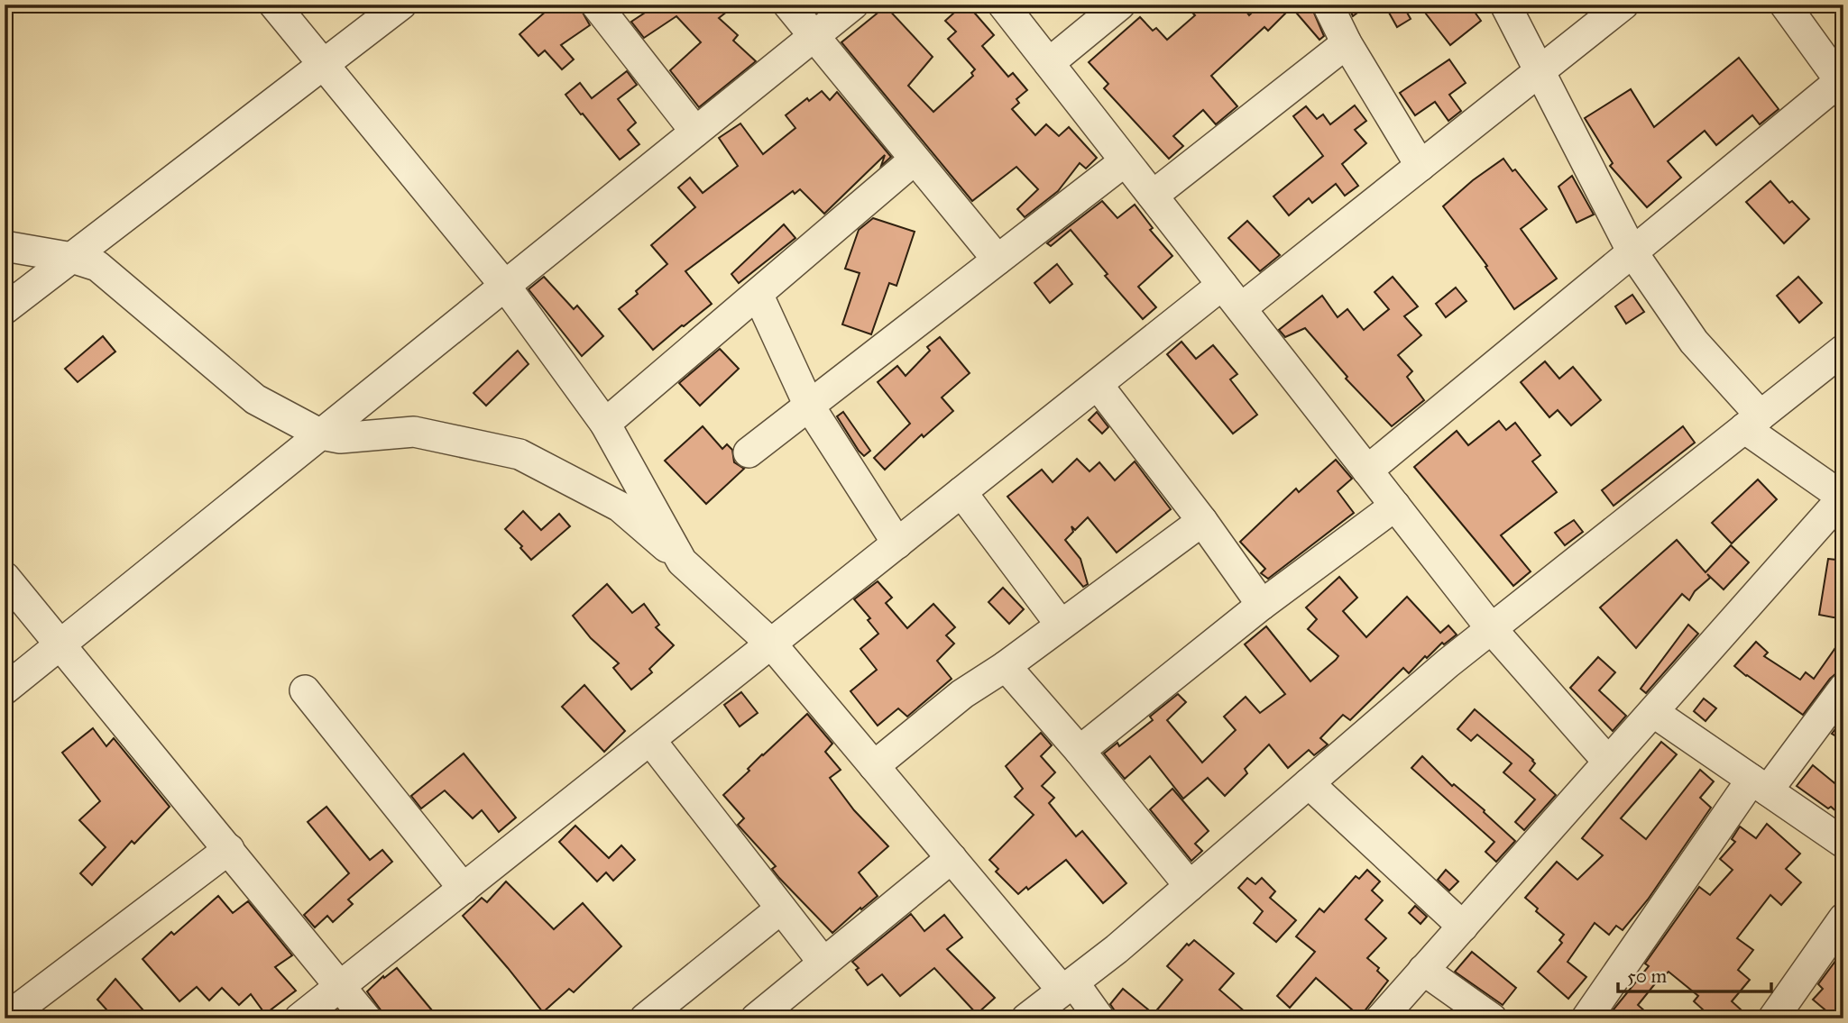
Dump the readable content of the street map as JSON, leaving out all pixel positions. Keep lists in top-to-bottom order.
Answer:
{
  "scale_bar": "50 m"
}
